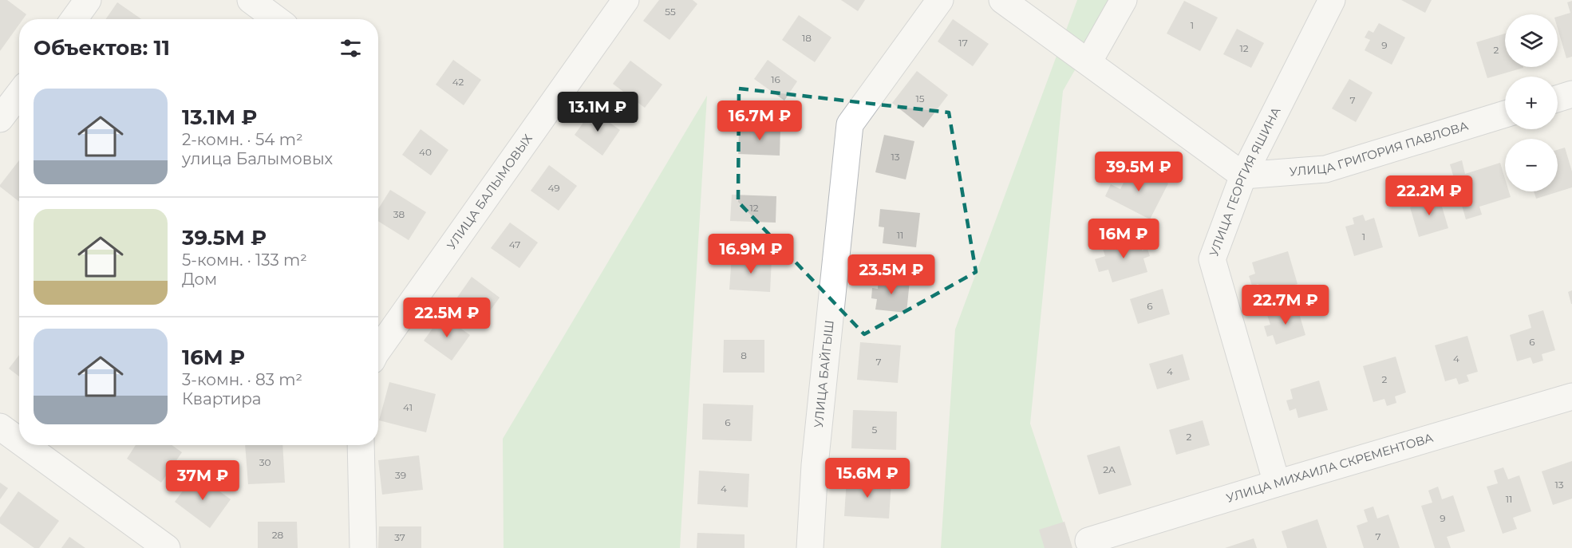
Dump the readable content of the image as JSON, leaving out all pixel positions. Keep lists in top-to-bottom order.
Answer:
{
  "streets": {
    "street": [
      "УЛИЦА ГРИГОРИЯ ПАВЛОВА",
      "УЛИЦА ГЕОРГИЯ ЯШИНА",
      "УЛИЦА БАЛЫМОВЫХ",
      "УЛИЦА БАЙГЫШ",
      "УЛИЦА МИХАИЛА СКРЕМЕНТОВА"
    ]
  },
  "crossings": [
    ["УЛИЦА ГРИГОРИЯ ПАВЛОВА", "УЛИЦА ГЕОРГИЯ ЯШИНА"],
    ["УЛИЦА ГЕОРГИЯ ЯШИНА", "УЛИЦА МИХАИЛА СКРЕМЕНТОВА"]
  ],
  "house_numbers": [
    "55",
    "1",
    "18",
    "17",
    "9",
    "12",
    "2",
    "16",
    "42",
    "15",
    "7",
    "40",
    "13",
    "49",
    "12",
    "38",
    "11",
    "1",
    "47",
    "6",
    "6",
    "8",
    "4",
    "7",
    "4",
    "2",
    "41",
    "6",
    "5",
    "2",
    "30",
    "2А",
    "39",
    "13",
    "4",
    "11",
    "9",
    "28",
    "7",
    "37"
  ],
  "page": {
    "map_buttons": ["+", "−"],
    "heading": "Объектов: 11",
    "list": [
      {
        "name": "13.1M ₽",
        "note": "2-комн. · 54 m² · улица Балымовых"
      },
      {
        "name": "39.5M ₽",
        "note": "5-комн. · 133 m² · Дом"
      },
      {
        "name": "16M ₽",
        "note": "3-комн. · 83 m² · Квартира"
      }
    ],
    "price": [
      "13.1M ₽",
      "16.7M ₽",
      "39.5M ₽",
      "22.2M ₽",
      "16M ₽",
      "16.9M ₽",
      "23.5M ₽",
      "22.7M ₽",
      "22.5M ₽",
      "15.6M ₽",
      "37M ₽"
    ]
  }
}
